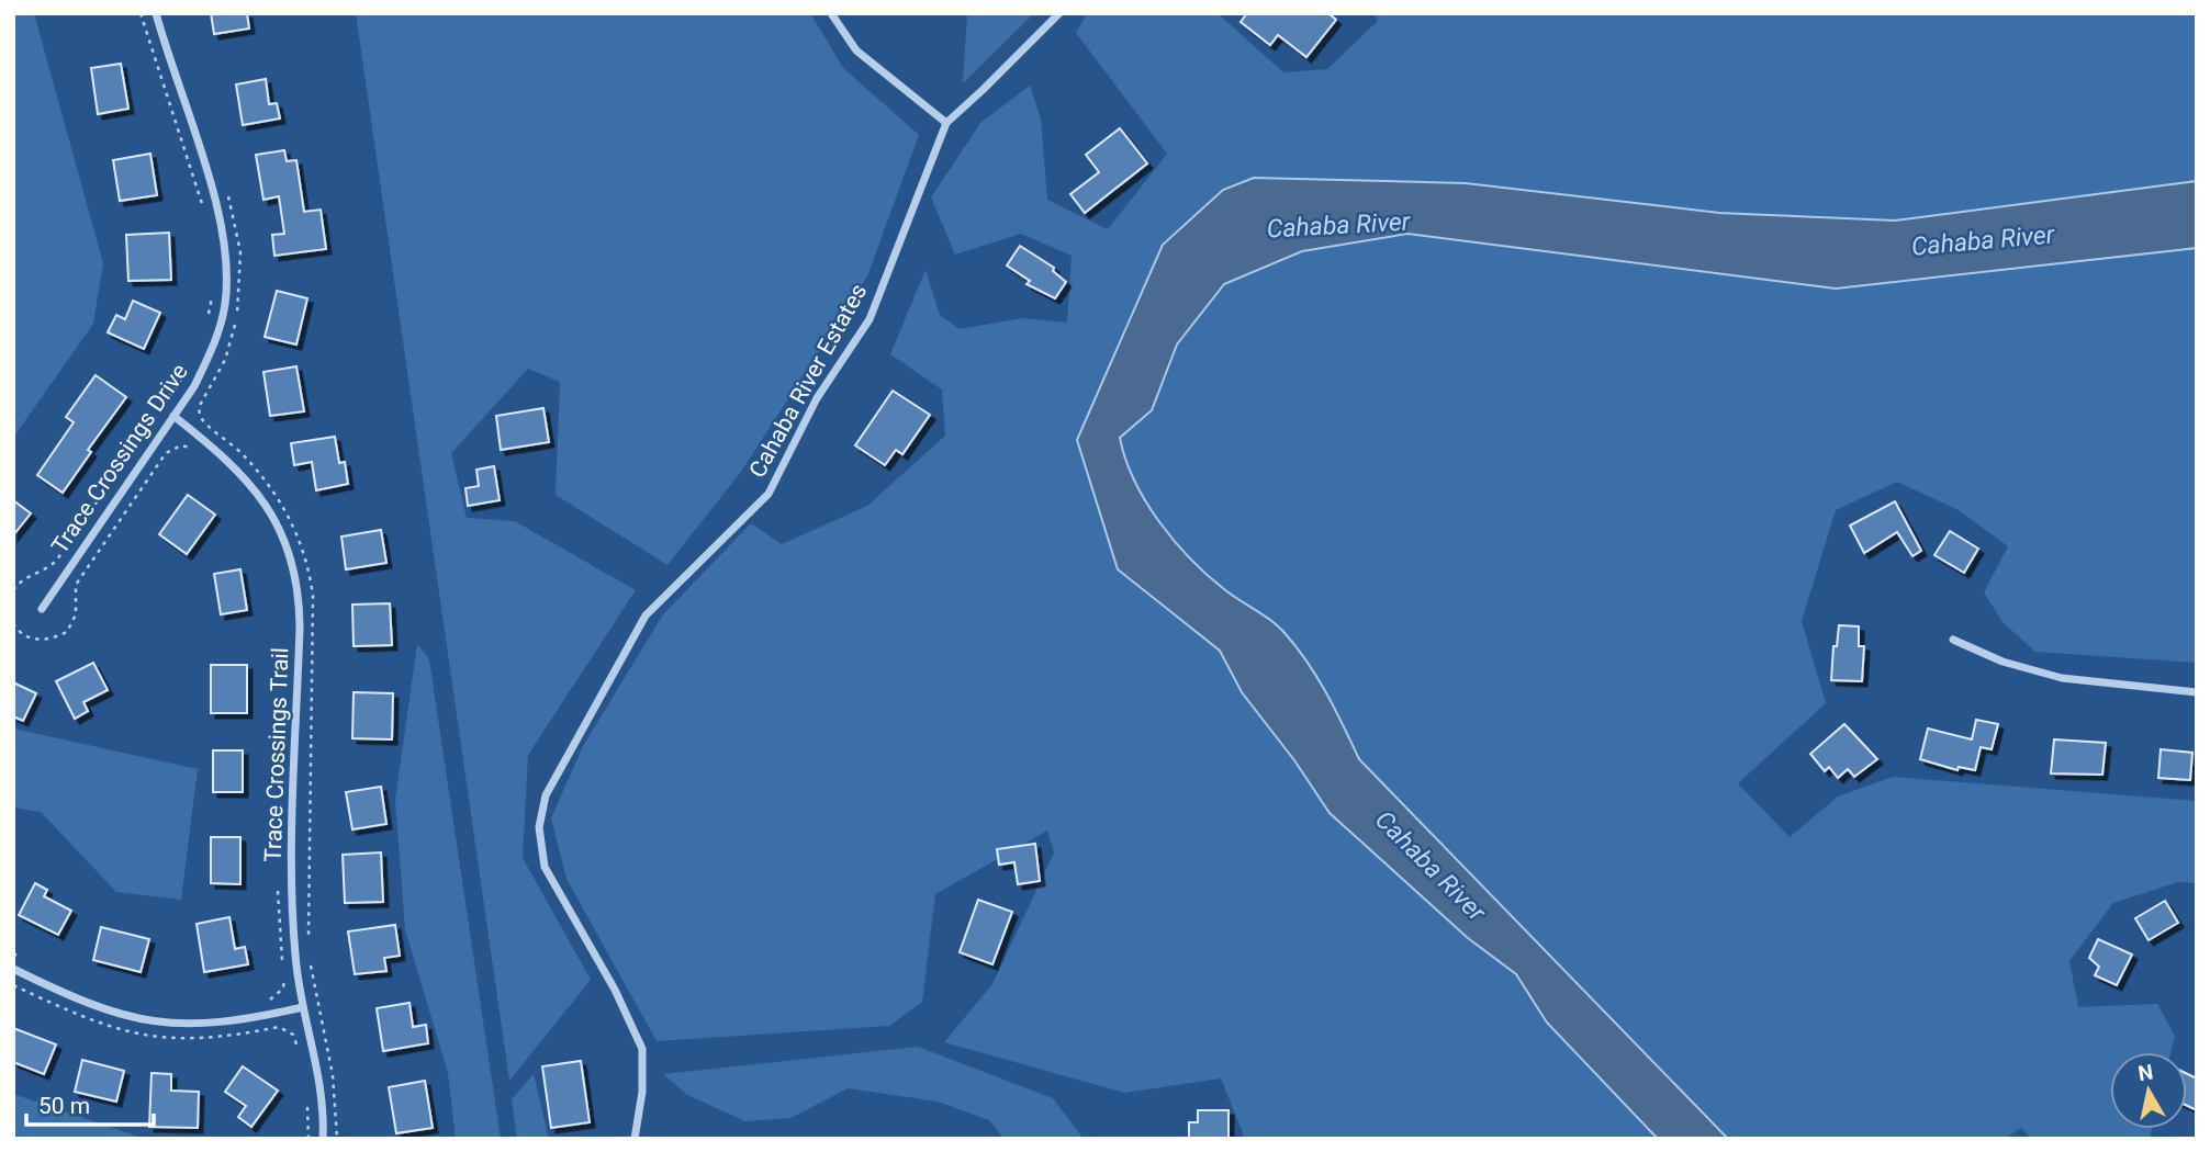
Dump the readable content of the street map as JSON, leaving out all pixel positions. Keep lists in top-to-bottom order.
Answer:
{
  "streets": {
    "street": ["Cahaba River Estates", "Trace Crossings Drive", "Trace Crossings Trail"]
  },
  "crossings": [
    ["Trace Crossings Drive", "Trace Crossings Trail"]
  ],
  "water": ["Cahaba River"],
  "scale_bar": "50 m",
  "north": "top"
}
